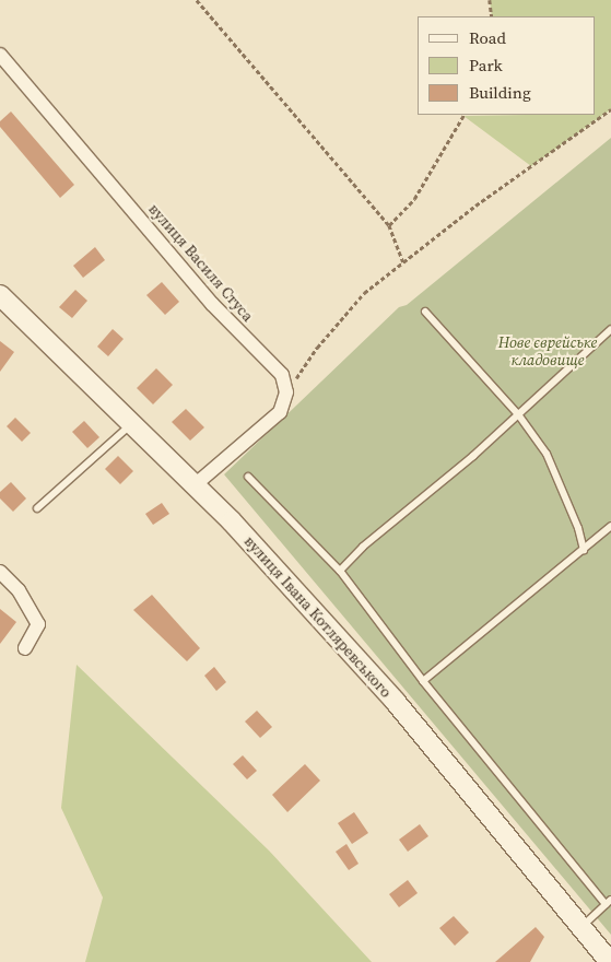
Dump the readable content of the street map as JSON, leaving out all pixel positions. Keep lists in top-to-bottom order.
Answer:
{
  "streets": {
    "street": ["вулиця Василя Стуса", "вулиця Івана Котляревського"]
  },
  "parks": ["Нове єврейське кладовище"],
  "legend": ["Road", "Park", "Building"]
}
